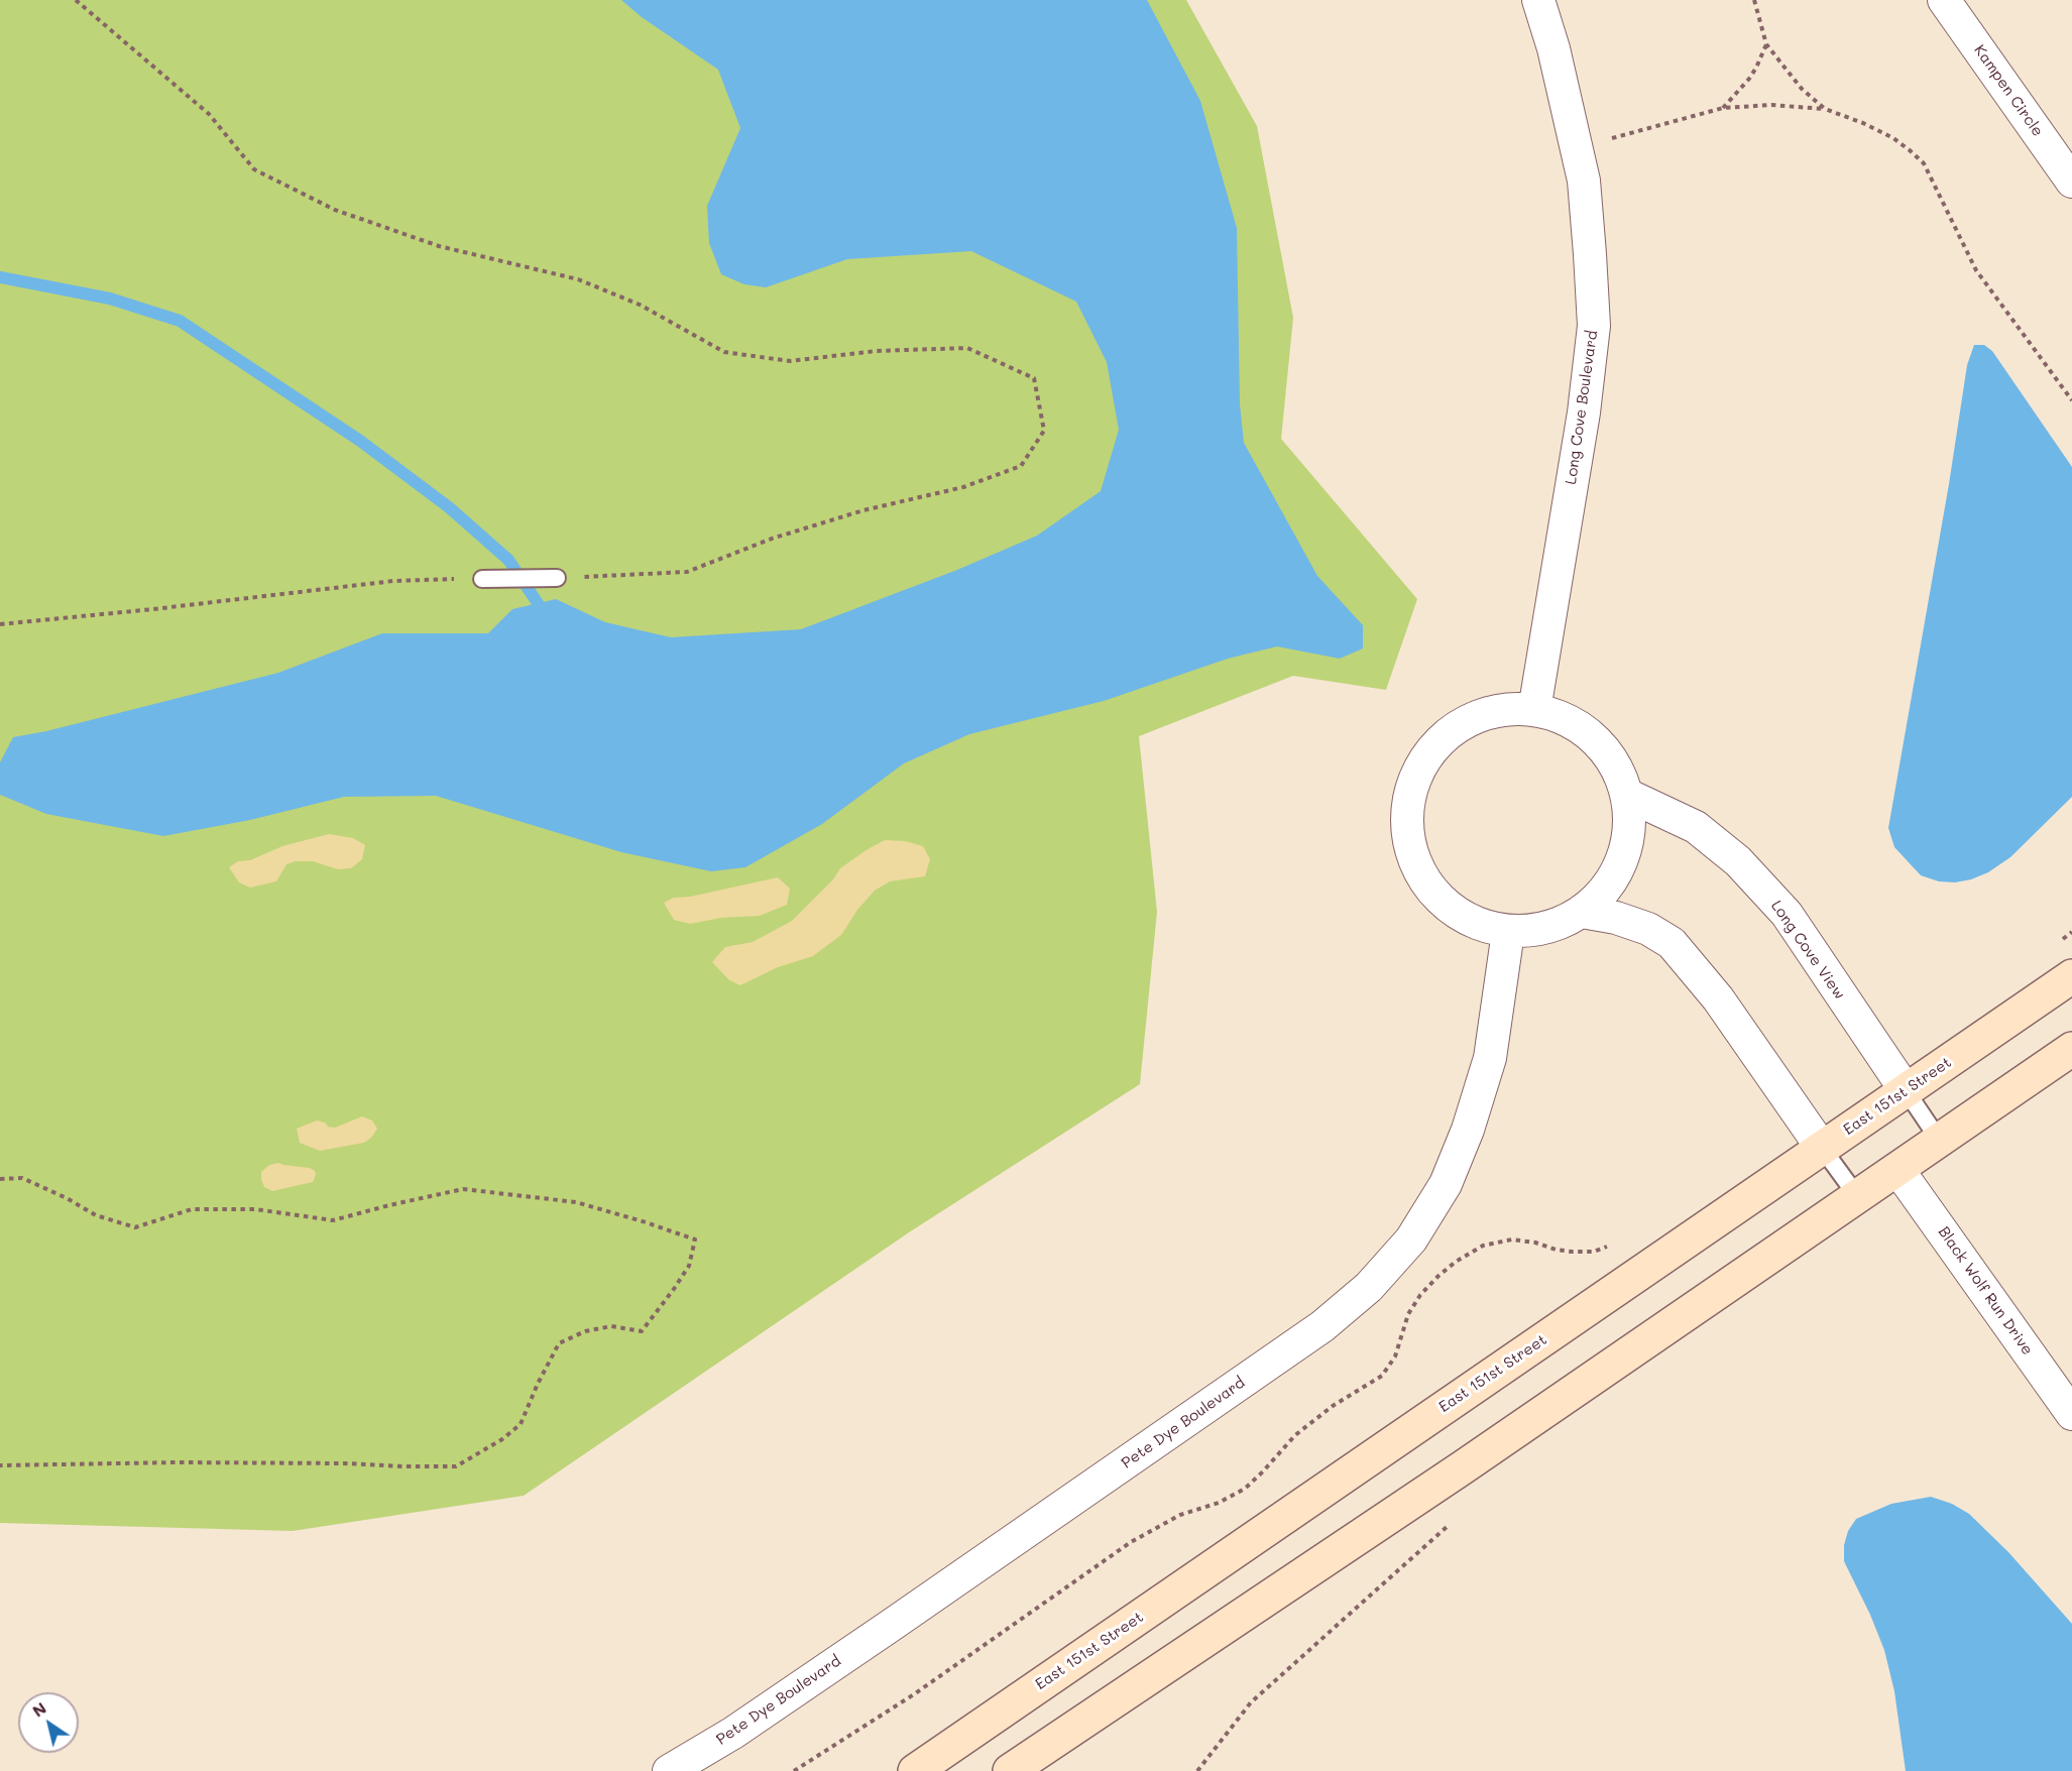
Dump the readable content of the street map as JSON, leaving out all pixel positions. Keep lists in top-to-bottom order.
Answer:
{
  "streets": {
    "street": [
      "Kampen Circle",
      "Long Cove Boulevard",
      "Long Cove View",
      "East 151st Street",
      "Black Wolf Run Drive",
      "Pete Dye Boulevard"
    ]
  },
  "crossings": [
    ["Long Cove View", "East 151st Street"]
  ],
  "north": "top left"
}
